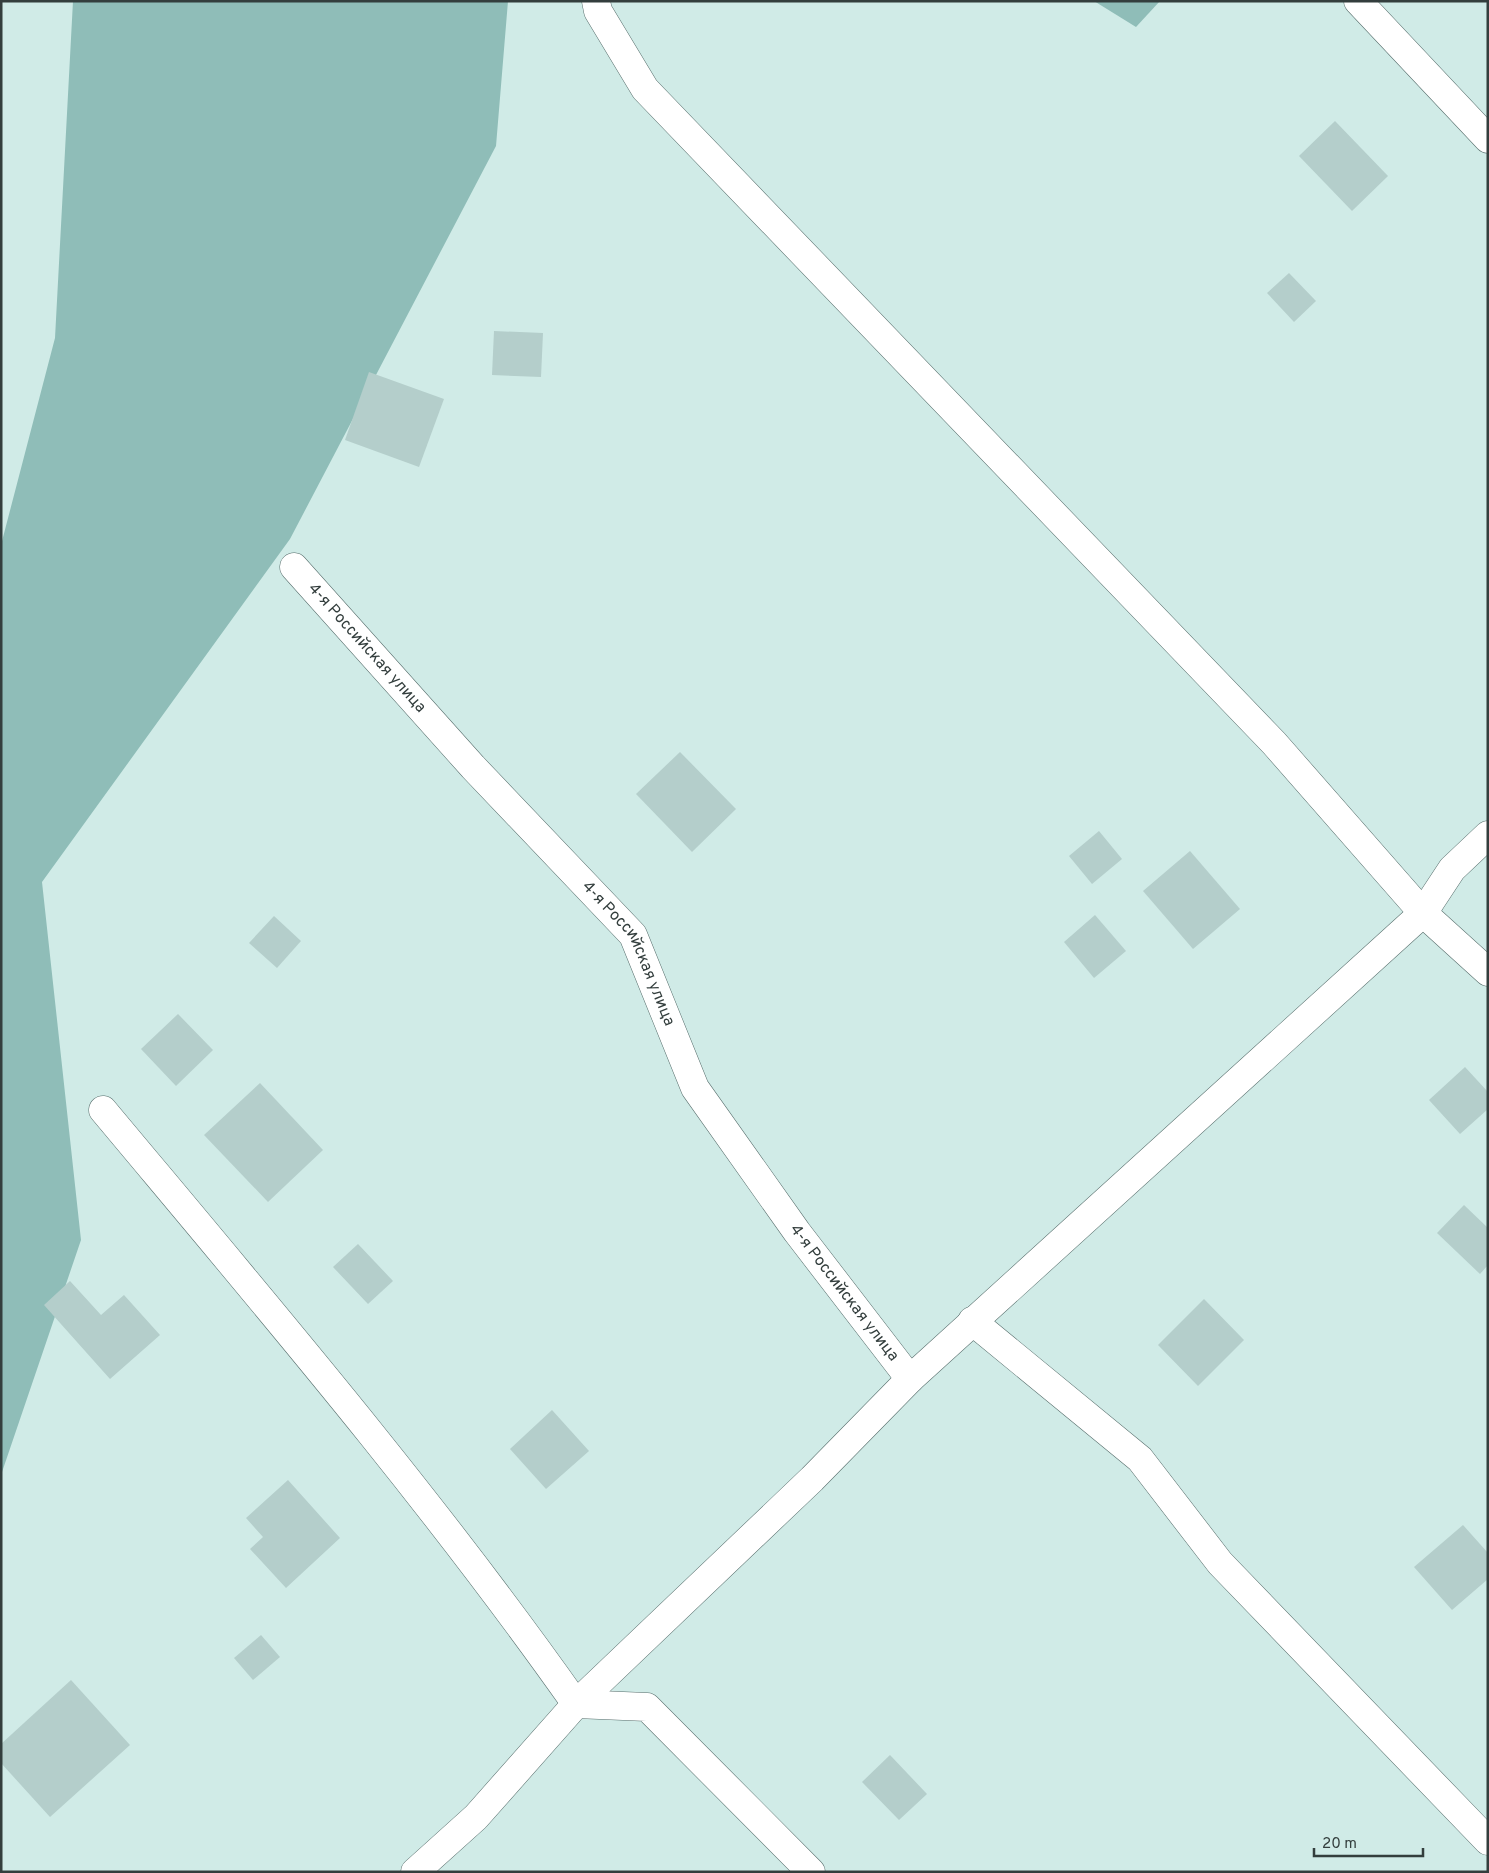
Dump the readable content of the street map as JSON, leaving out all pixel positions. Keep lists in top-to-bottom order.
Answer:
{
  "streets": {
    "street": ["4-я Российская улица"]
  },
  "scale_bar": "20 m"
}
